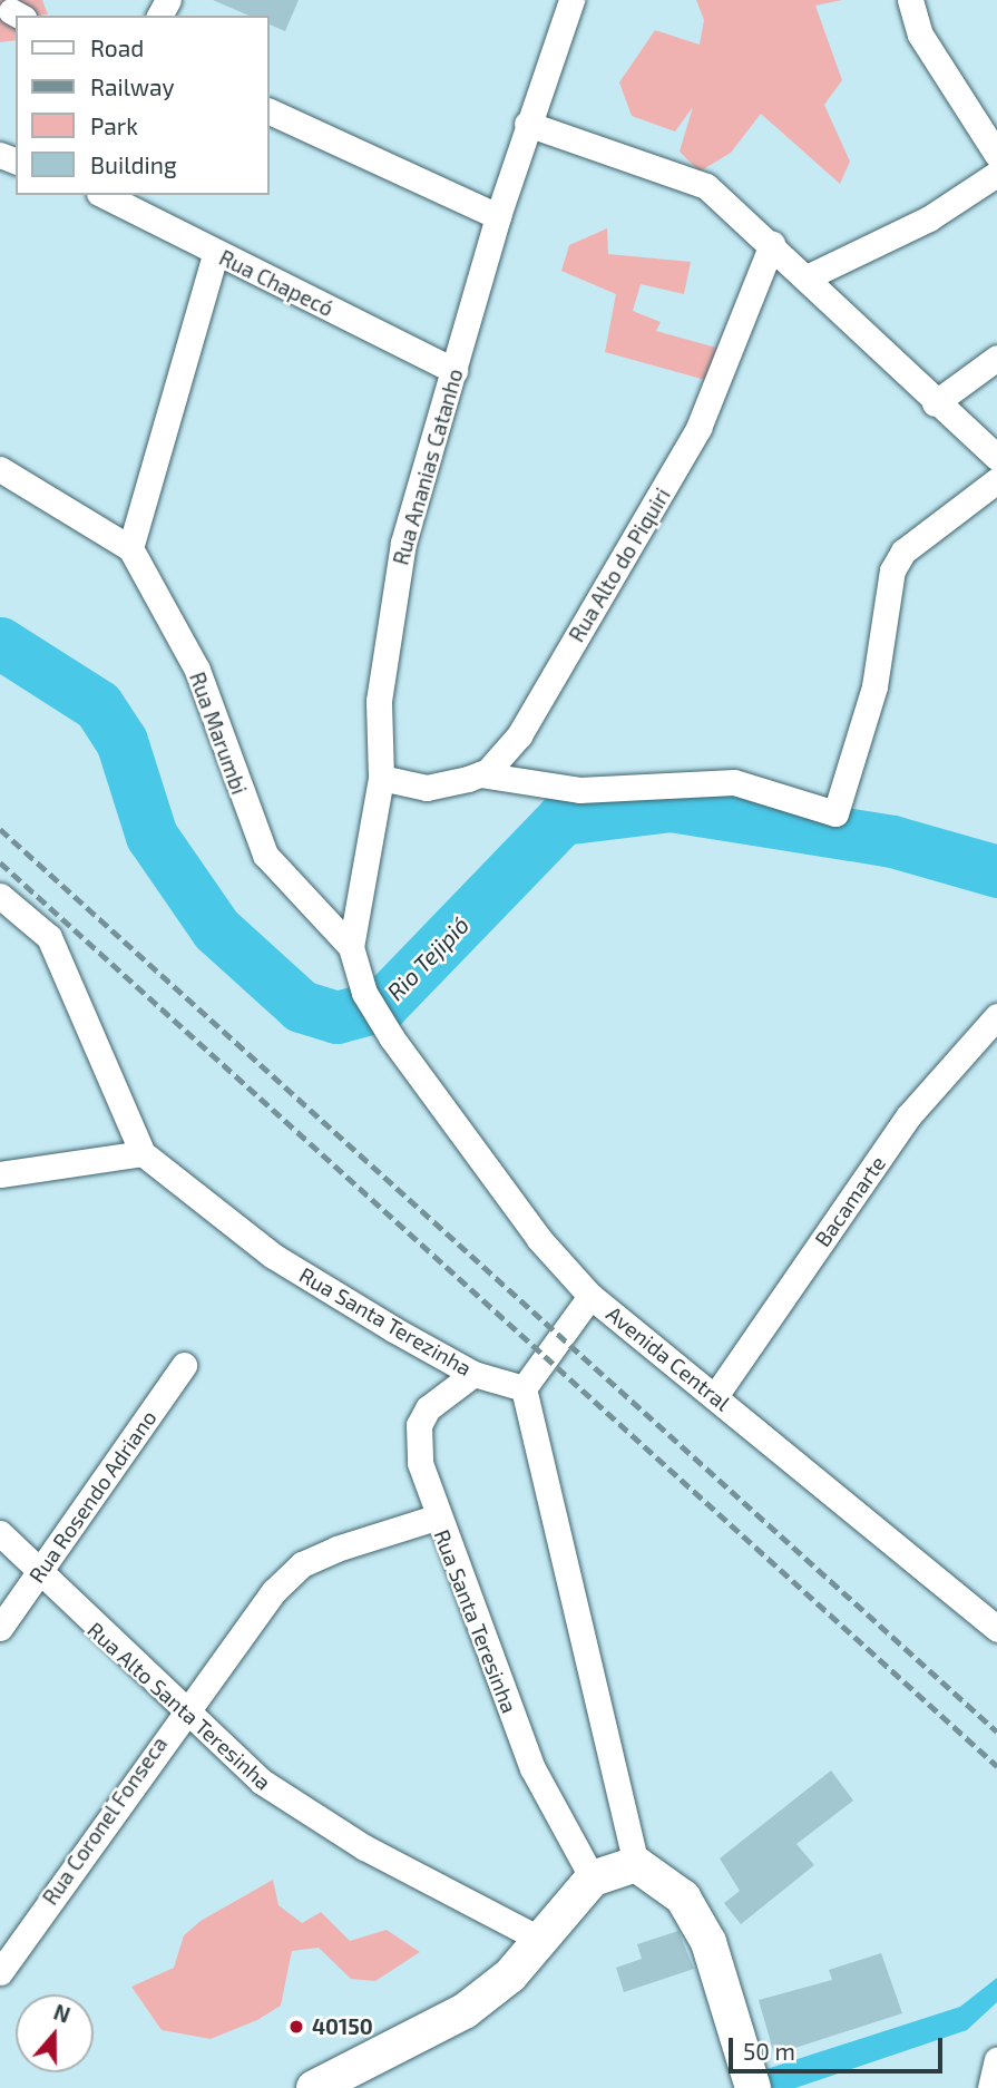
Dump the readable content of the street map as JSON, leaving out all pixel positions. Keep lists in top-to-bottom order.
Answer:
{
  "streets": {
    "street": [
      "Rua Chapecó",
      "Rua Ananias Catanho",
      "Rua Alto do Piquiri",
      "Rua Marumbi",
      "Bacamarte",
      "Rua Santa Terezinha",
      "Avenida Central",
      "Rua Rosendo Adriano",
      "Rua Santa Teresinha",
      "Rua Alto Santa Teresinha",
      "Rua Coronel Fonseca"
    ]
  },
  "crossings": [
    ["Rua Chapecó", "Rua Ananias Catanho"],
    ["Rua Ananias Catanho", "Rua Marumbi"],
    ["Rua Marumbi", "Avenida Central"],
    ["Bacamarte", "Avenida Central"],
    ["Rua Santa Terezinha", "Rua Santa Teresinha"],
    ["Rua Rosendo Adriano", "Rua Alto Santa Teresinha"],
    ["Rua Santa Teresinha", "Rua Coronel Fonseca"],
    ["Rua Alto Santa Teresinha", "Rua Coronel Fonseca"]
  ],
  "water": ["Rio Tejipió"],
  "places": ["40150"],
  "legend": [
    "Road",
    "Railway",
    "Park",
    "Building"
  ],
  "scale_bar": "50 m",
  "north": "top"
}
